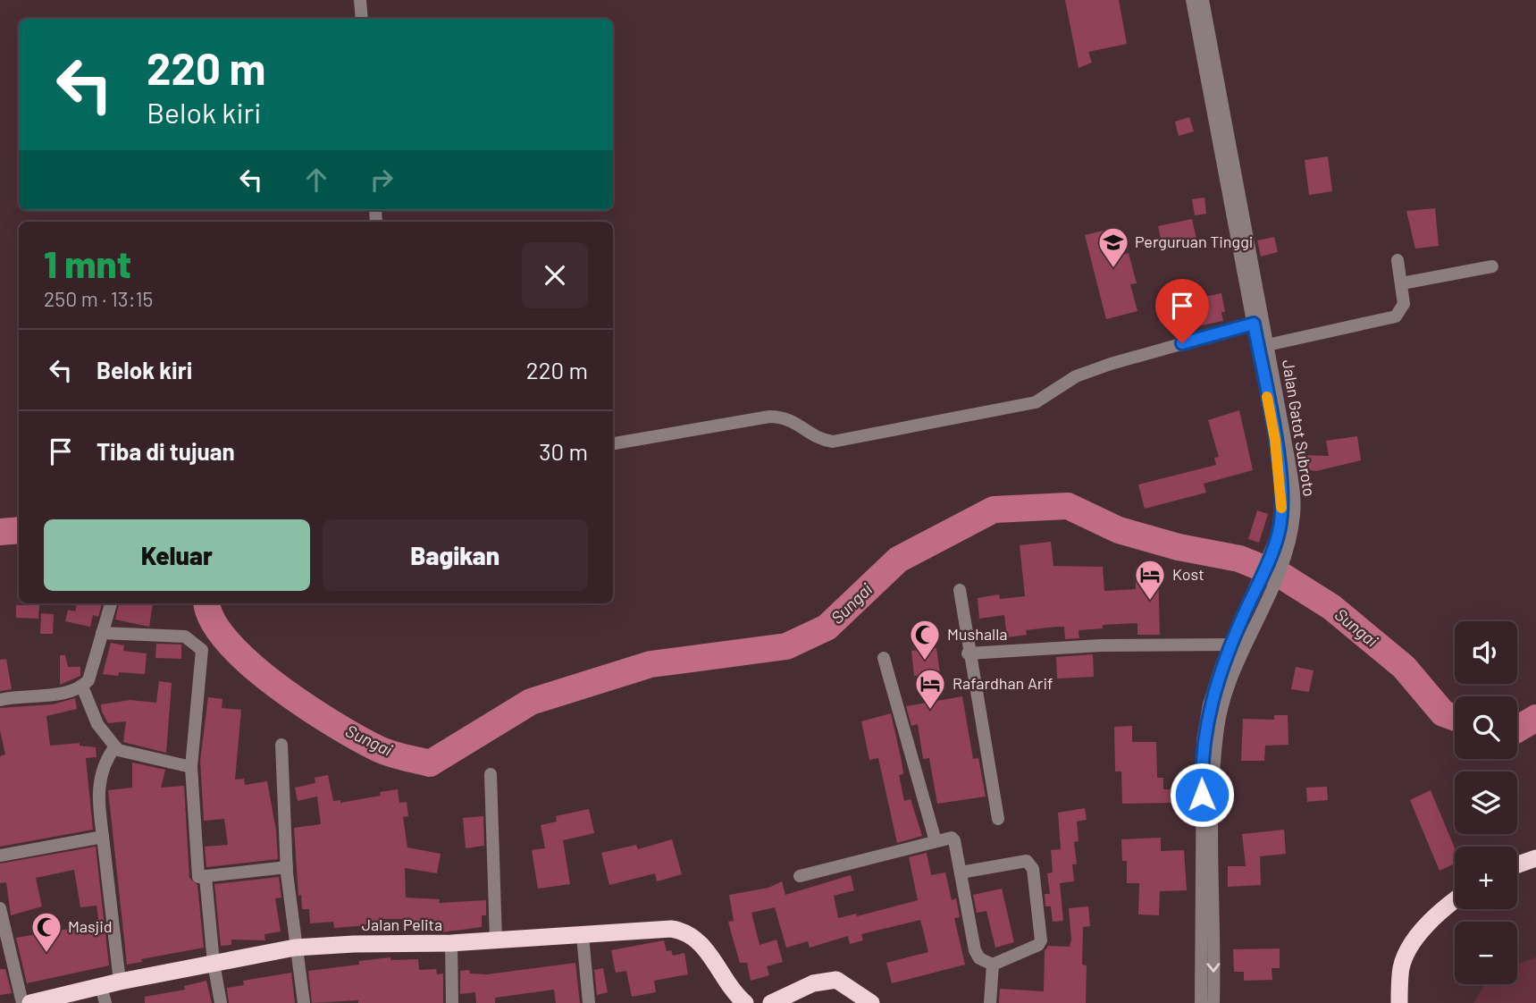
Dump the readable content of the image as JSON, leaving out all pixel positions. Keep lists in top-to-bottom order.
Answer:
{
  "streets": {
    "highway": ["Jalan Pelita"],
    "street": ["Jalan Gatot Subroto"]
  },
  "water": ["Sungai"],
  "places": {
    "school or university": ["Perguruan Tinggi"],
    "hotel": ["Kost", "Rafardhan Arif"],
    "mosque": ["Mushalla", "Masjid"]
  },
  "page": {
    "turn": ["220 m", "Belok kiri"],
    "heading": ["1 mnt", "250 m · 13:15"],
    "list": [
      {
        "name": "Belok kiri",
        "value": "220 m"
      },
      {
        "name": "Tiba di tujuan",
        "value": "30 m"
      }
    ],
    "buttons": ["Keluar", "Bagikan"],
    "map_buttons": ["+", "−"]
  }
}
